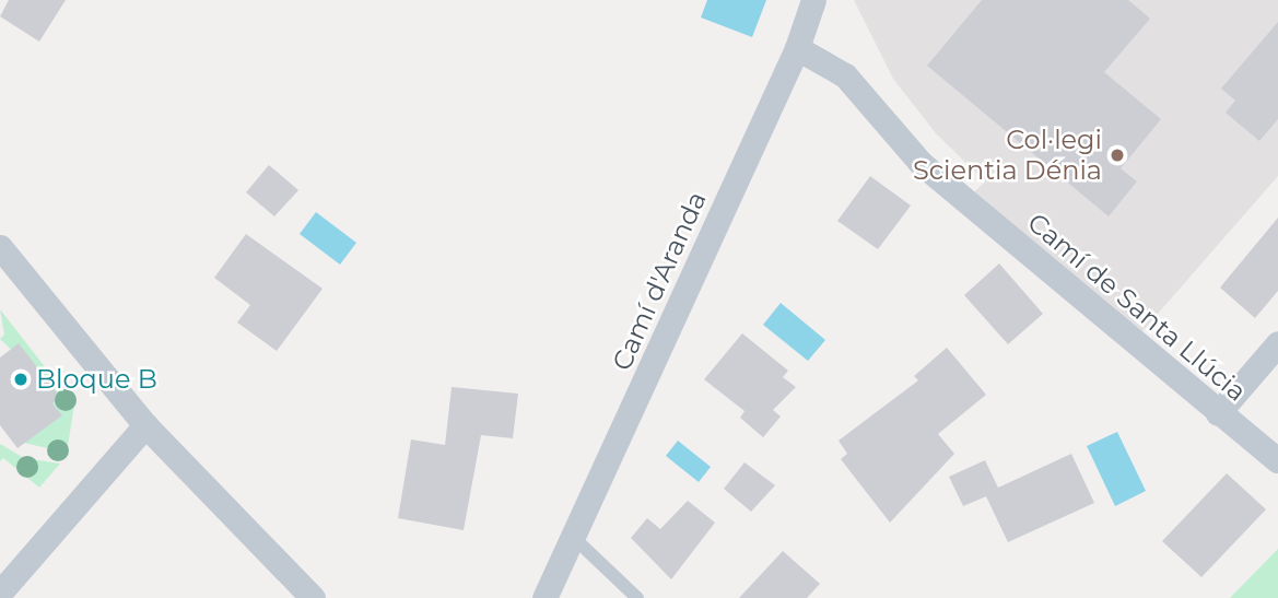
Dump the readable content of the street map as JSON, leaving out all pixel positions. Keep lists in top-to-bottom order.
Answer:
{
  "streets": {
    "street": ["Camí d'Aranda", "Camí de Santa Llúcia"]
  },
  "crossings": [
    ["Camí d'Aranda", "Camí de Santa Llúcia"]
  ],
  "places": ["Col·legi Scientia Dénia", "Bloque B"]
}
